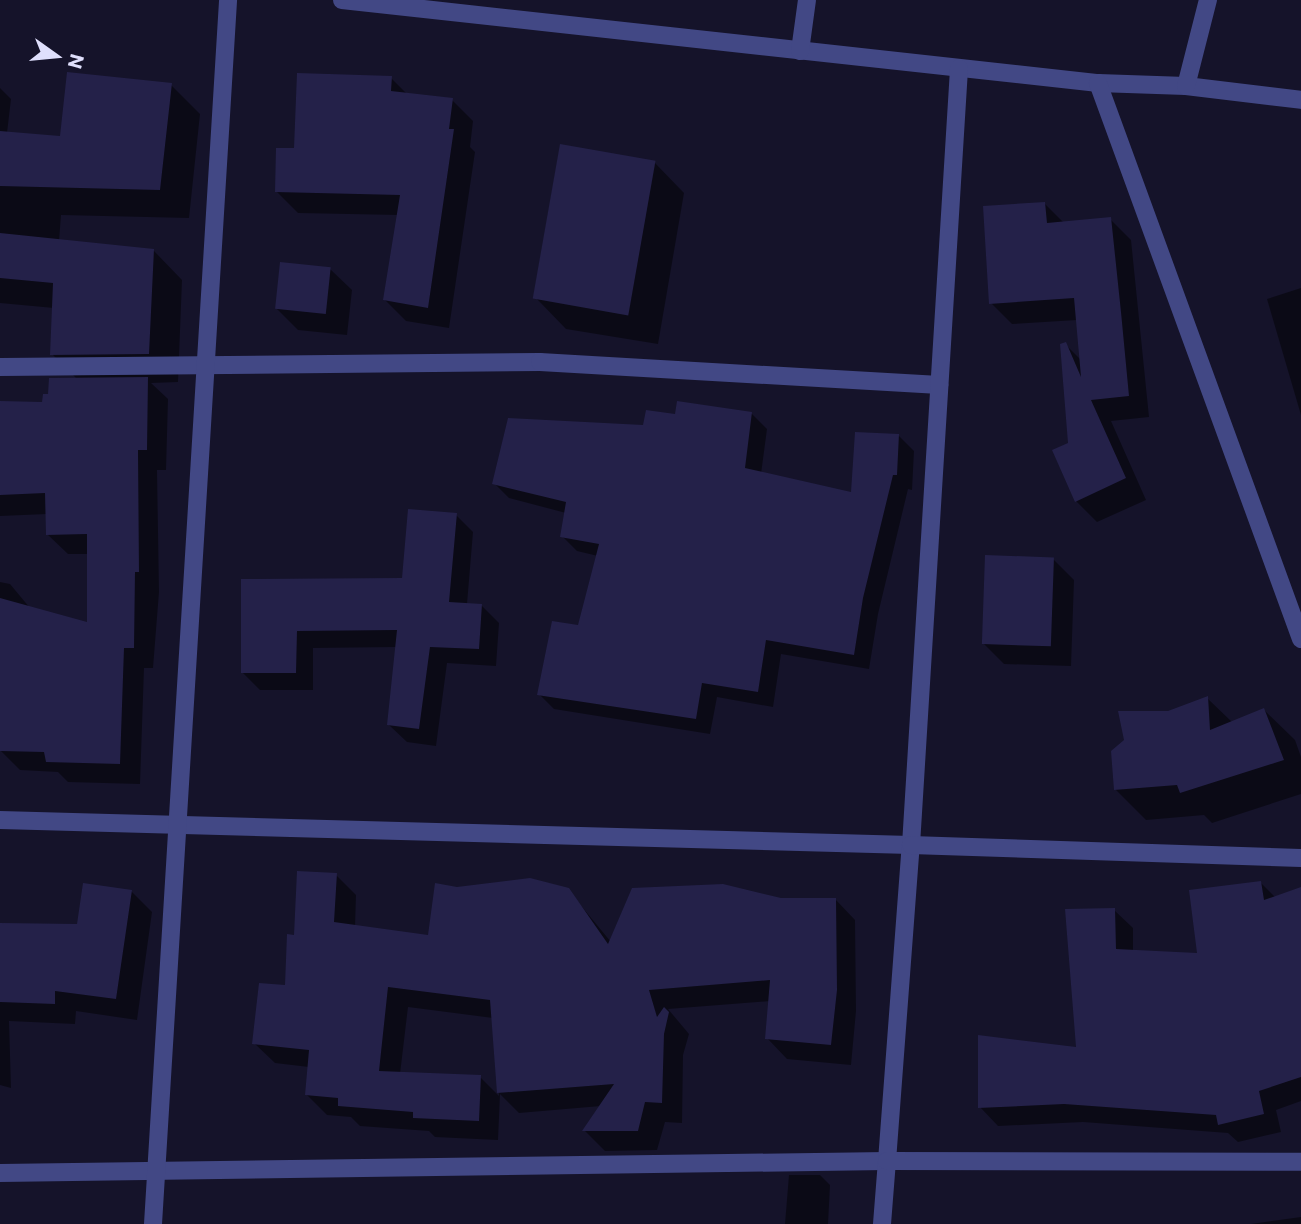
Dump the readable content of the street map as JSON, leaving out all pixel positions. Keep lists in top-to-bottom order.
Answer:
{
  "north": "right"
}
